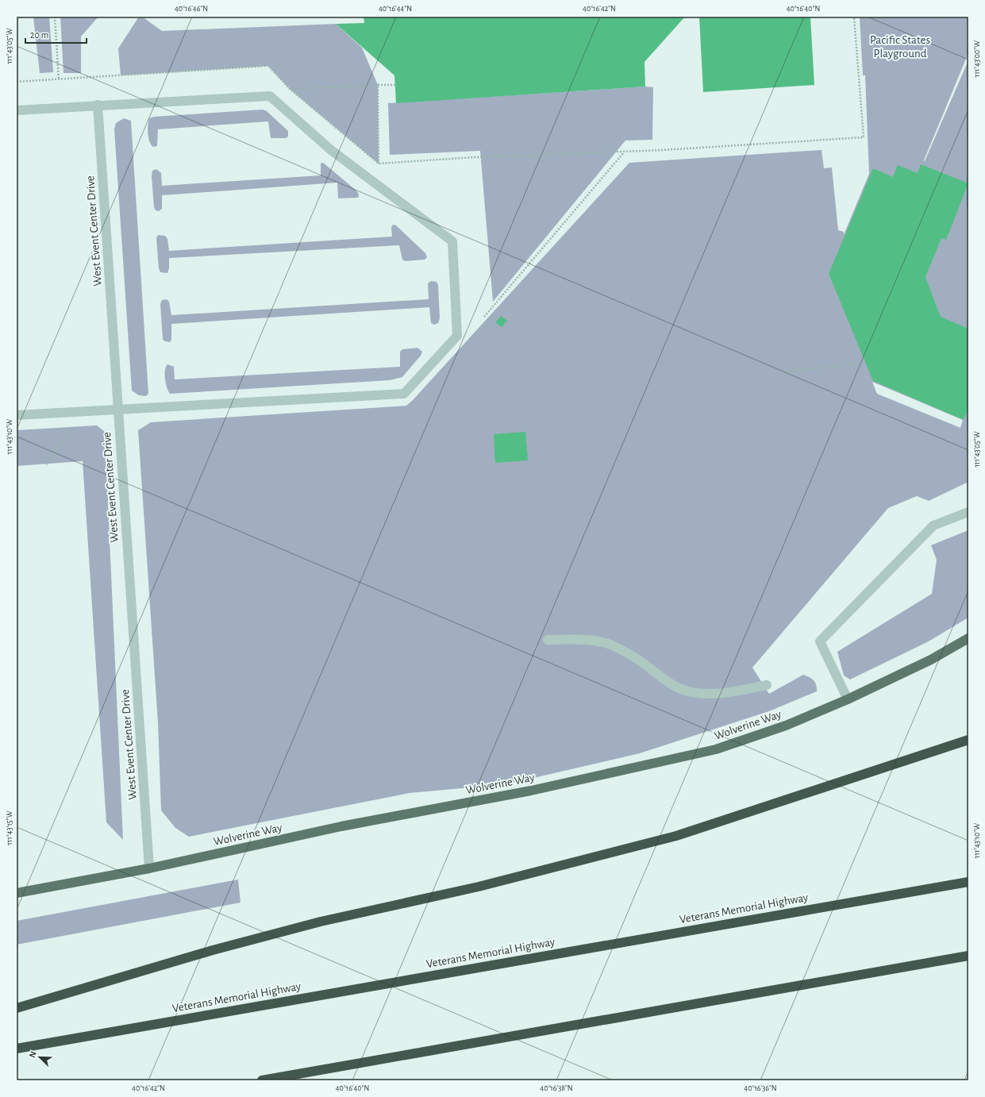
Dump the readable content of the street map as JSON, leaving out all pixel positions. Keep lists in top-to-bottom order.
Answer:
{
  "streets": {
    "highway": ["Veterans Memorial Highway"],
    "main road": ["Wolverine Way"],
    "street": ["West Event Center Drive"]
  },
  "crossings": [
    ["West Event Center Drive", "Wolverine Way"]
  ],
  "parks": ["Pacific States Playground"],
  "scale_bar": "20 m",
  "north": "top left",
  "coordinates": [
    "40°16'46\"N",
    "40°16'44\"N",
    "40°16'42\"N",
    "40°16'40\"N",
    "111°43'05\"W",
    "111°43'00\"W",
    "111°43'10\"W",
    "111°43'15\"W",
    "40°16'38\"N",
    "40°16'36\"N"
  ]
}
